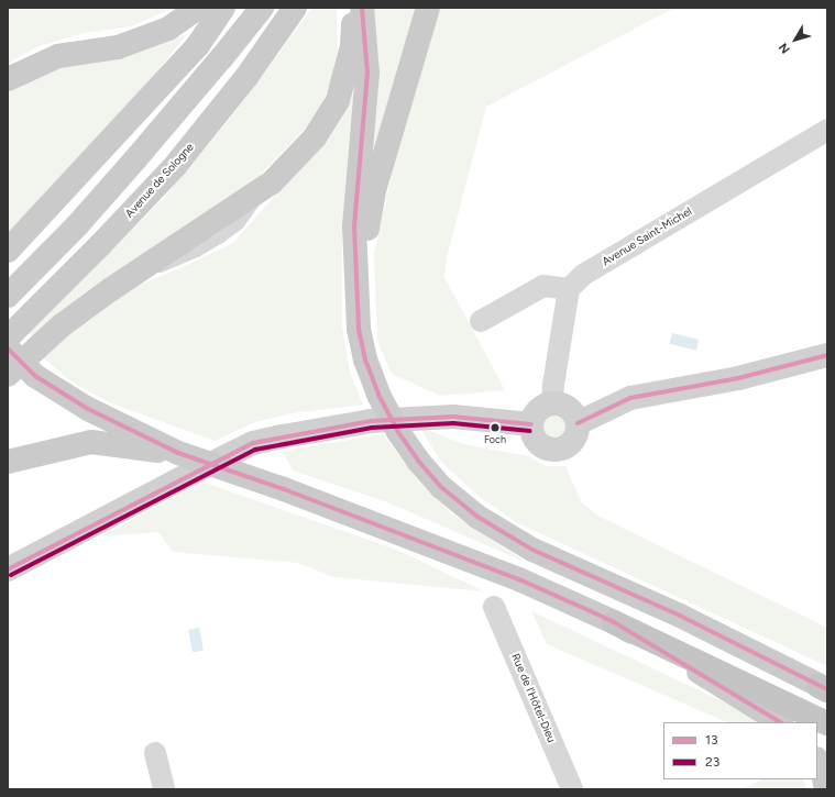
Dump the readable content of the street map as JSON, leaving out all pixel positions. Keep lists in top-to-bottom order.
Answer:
{
  "streets": {
    "main road": ["Avenue de Sologne"],
    "street": ["Avenue Saint-Michel", "Rue de l'Hôtel-Dieu"]
  },
  "places": ["Foch"],
  "lines": ["transit line 13", "transit line 23"],
  "legend": ["13", "23"],
  "north": "bottom left"
}
